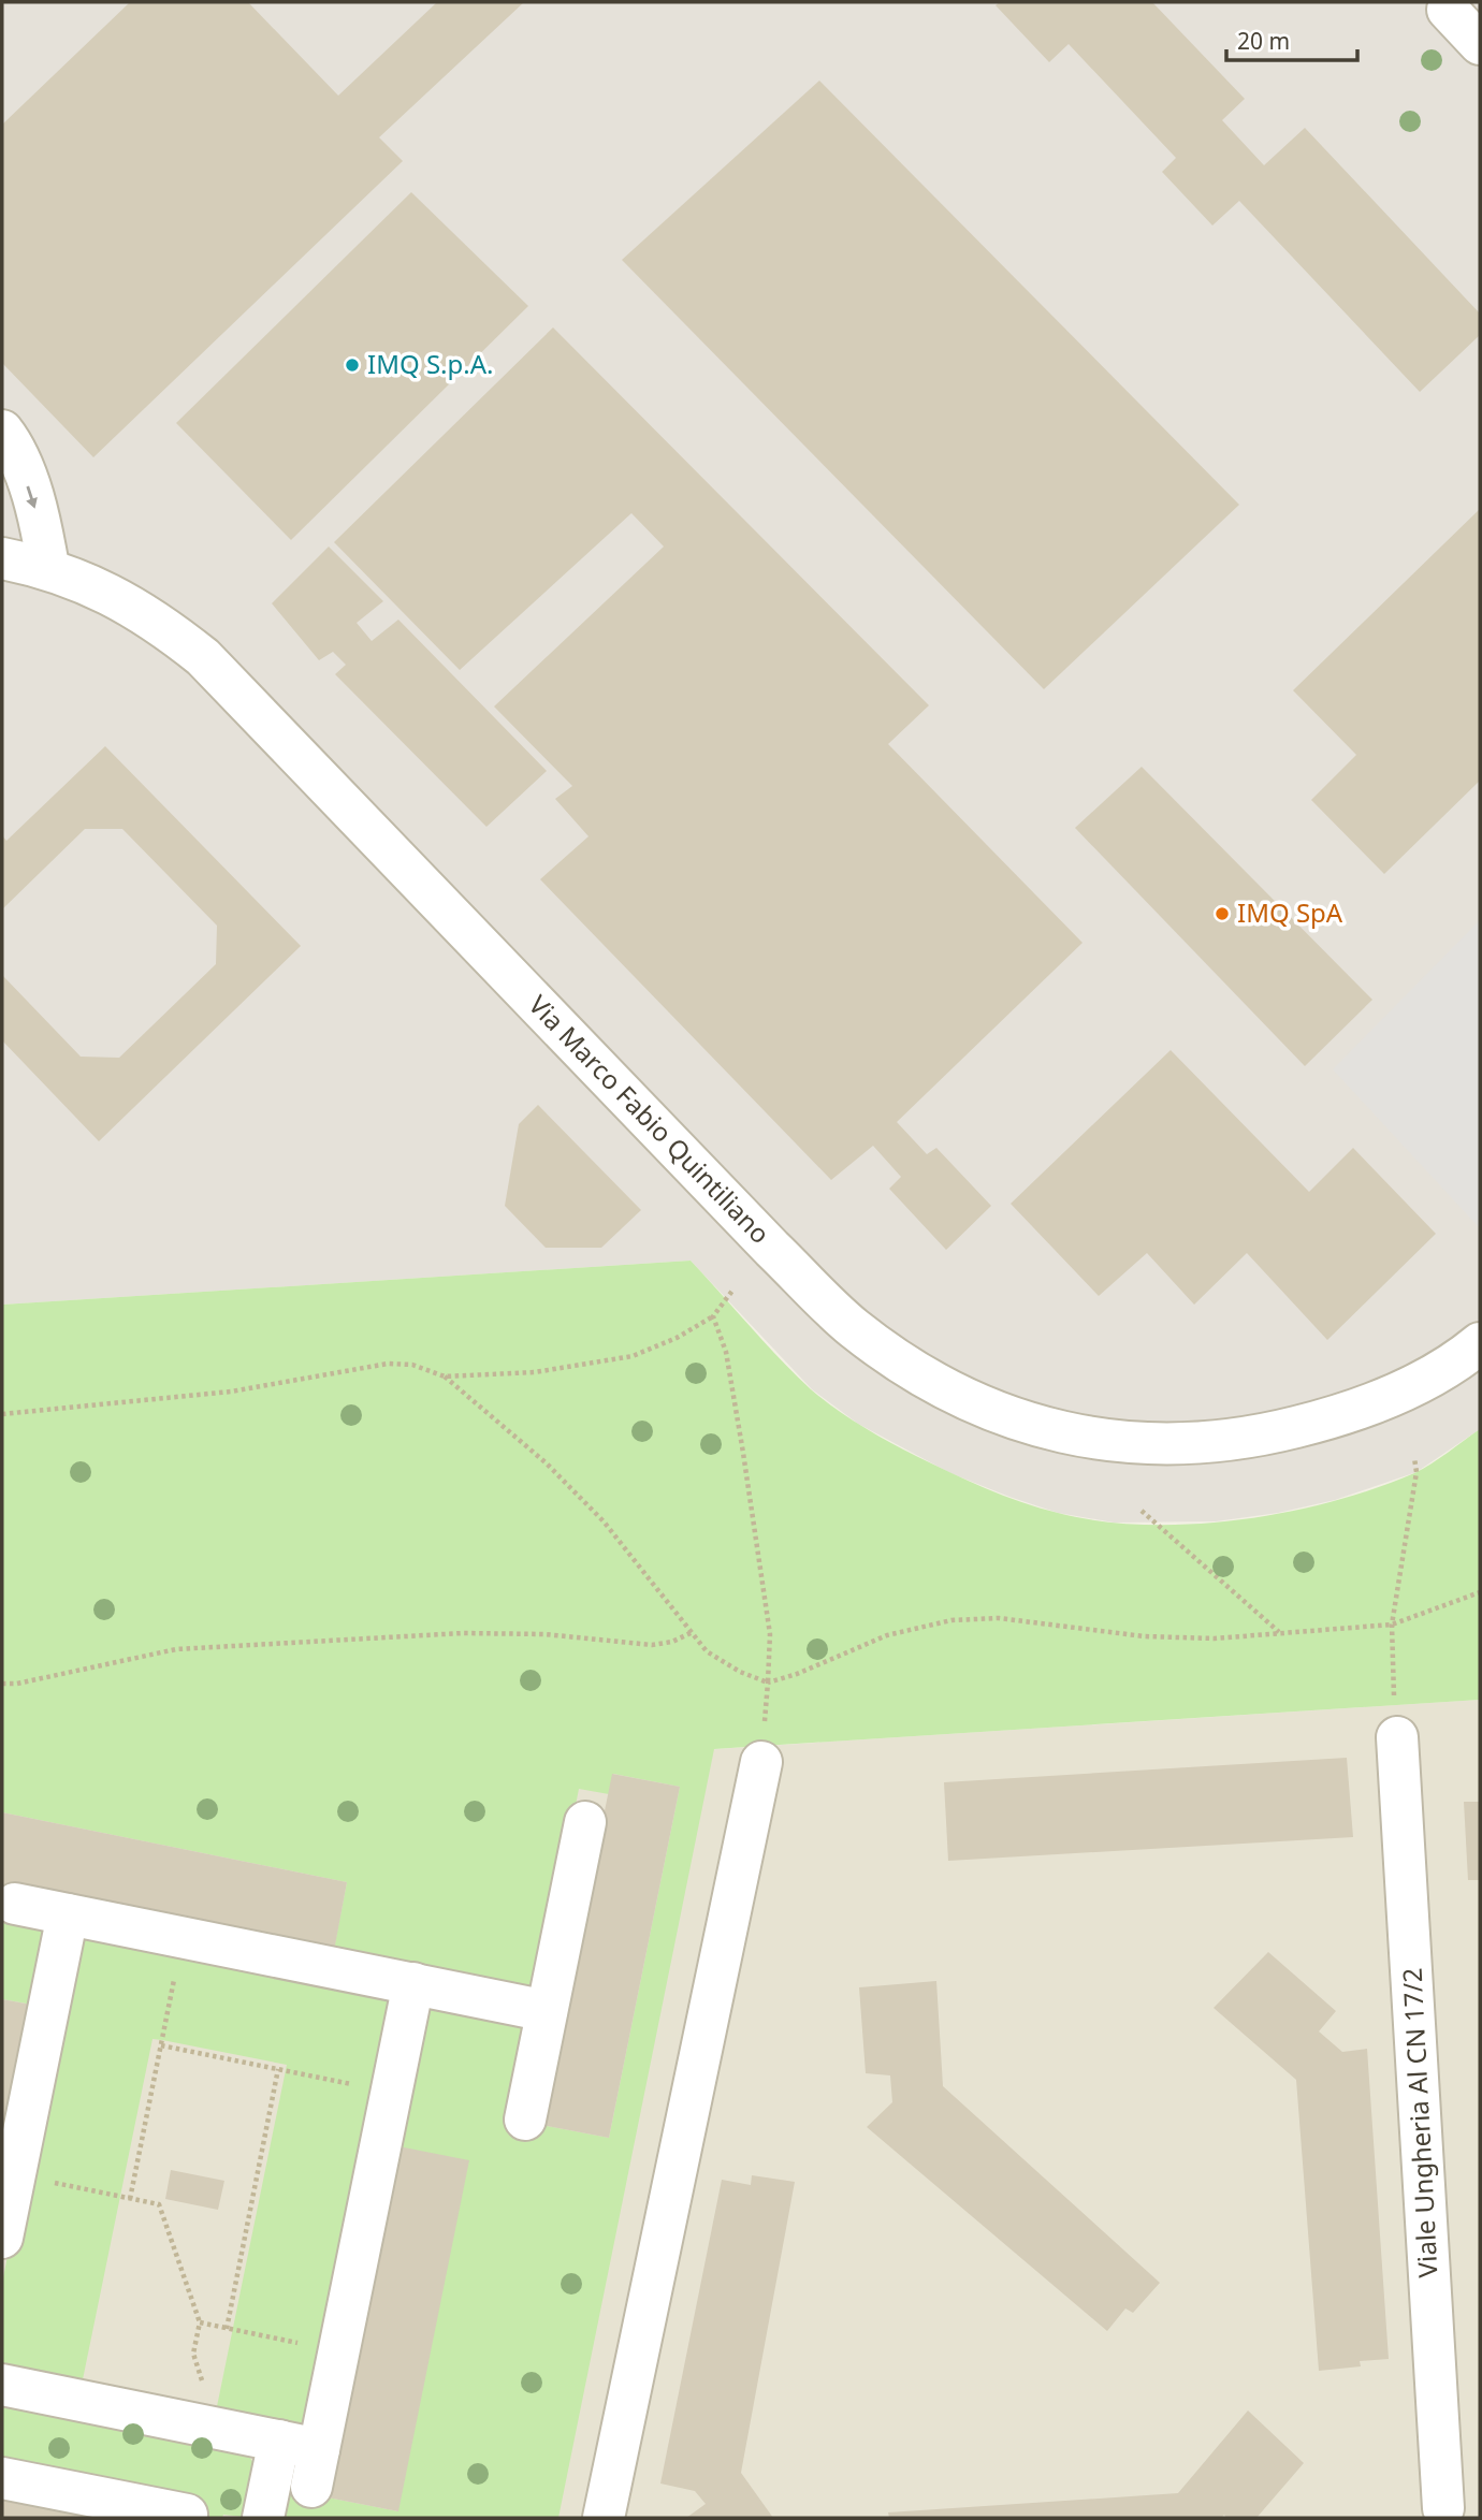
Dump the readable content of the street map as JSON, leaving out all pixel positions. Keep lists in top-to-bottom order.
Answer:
{
  "streets": {
    "street": ["Via Marco Fabio Quintiliano", "Viale Ungheria Al CN 17/2"]
  },
  "places": ["IMQ S.p.A.", "IMQ SpA"],
  "scale_bar": "20 m"
}
